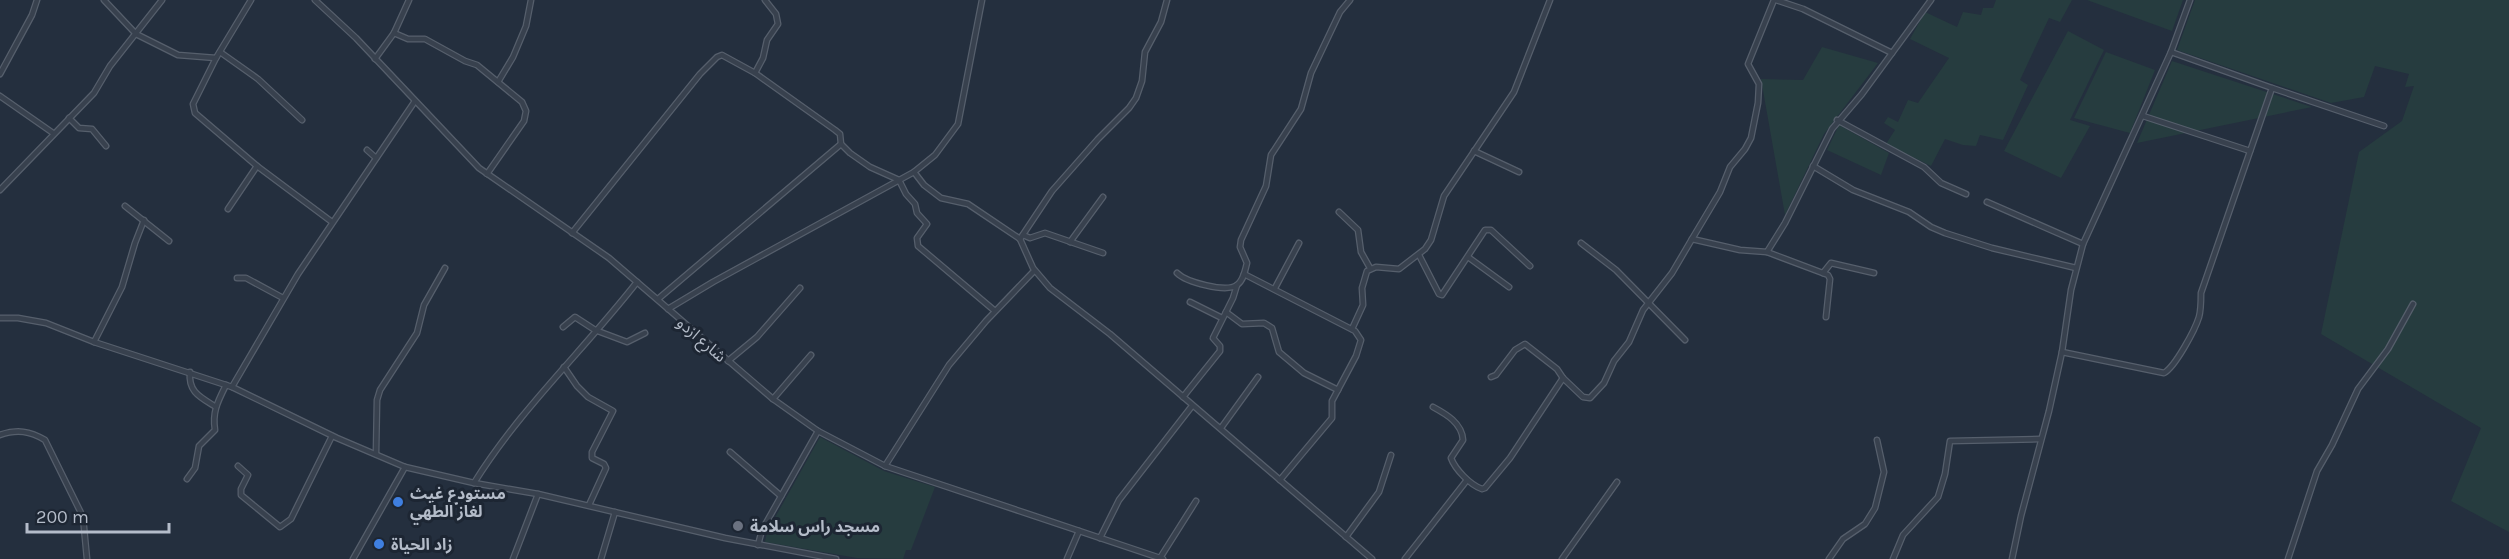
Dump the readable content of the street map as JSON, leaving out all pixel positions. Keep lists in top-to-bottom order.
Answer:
{
  "streets": {
    "street": ["شارع ازدو"]
  },
  "places": ["مستودع غيث لغاز الطهي", "مسجد راس سلامة", "زاد الحياة"],
  "scale_bar": "200 m"
}
